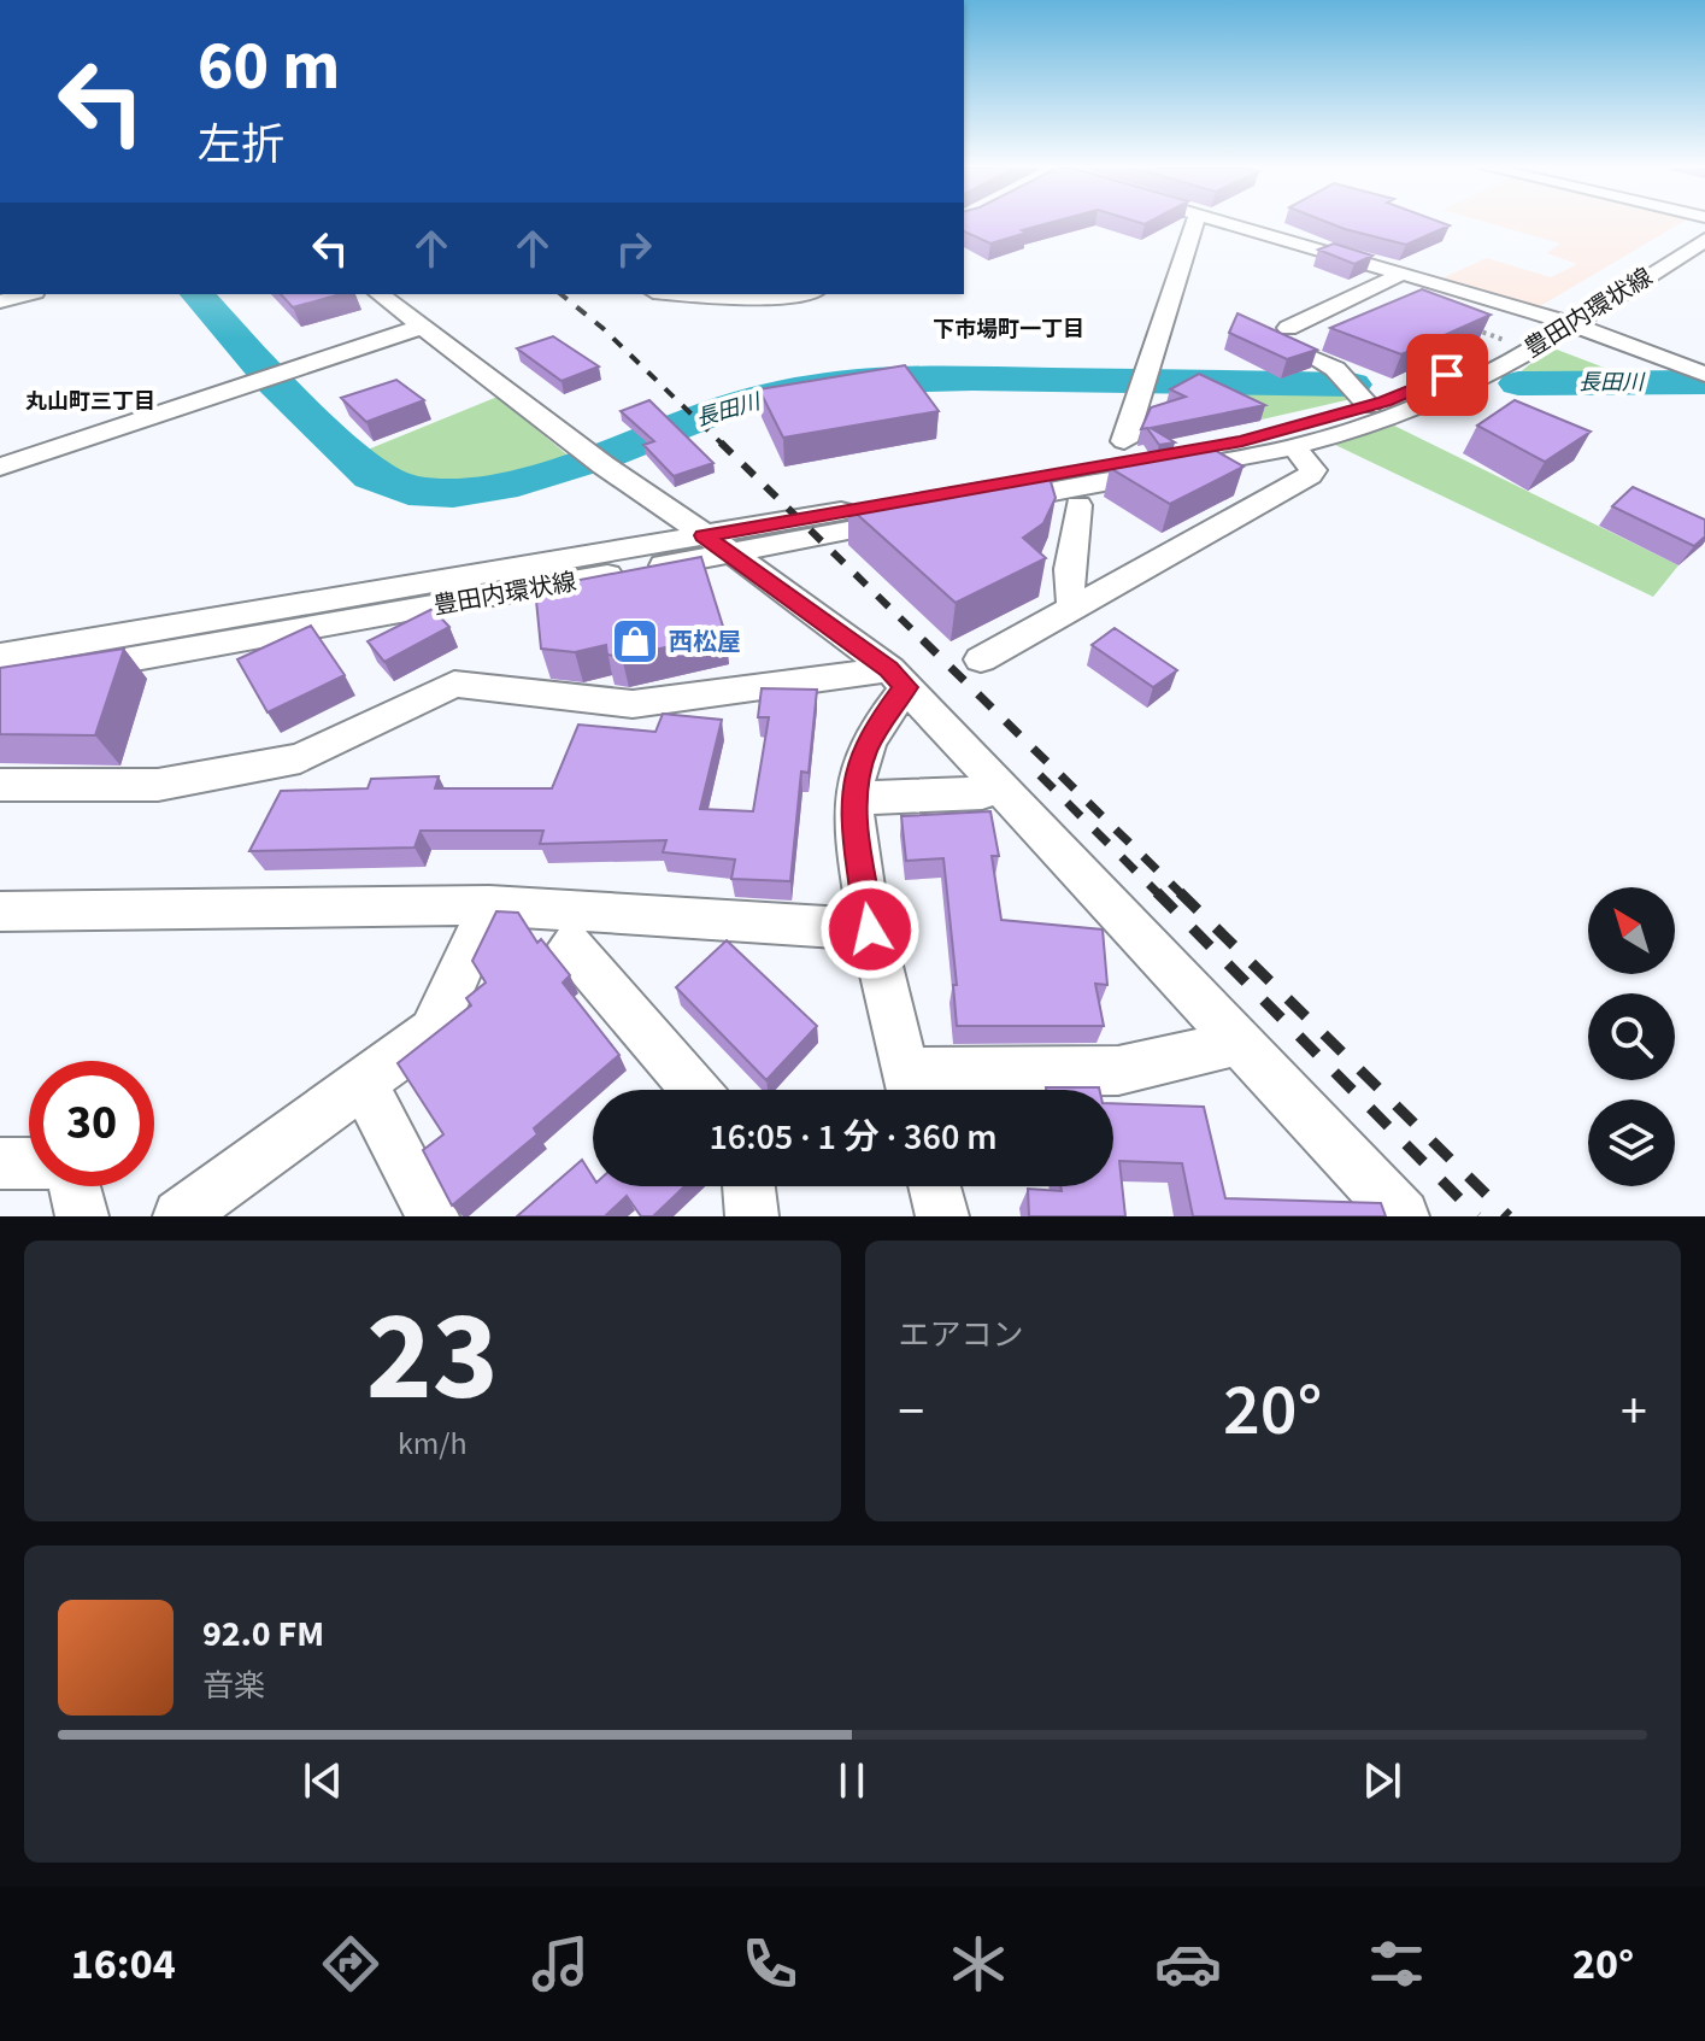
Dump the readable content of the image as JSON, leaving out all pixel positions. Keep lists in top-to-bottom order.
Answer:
{
  "streets": {
    "street": ["豊田内環状線"]
  },
  "districts": ["下市場町一丁目", "丸山町三丁目"],
  "water": ["長田川"],
  "places": {
    "shop": ["西松屋"]
  },
  "north": "top left",
  "page": {
    "turn": ["60 m", "左折"],
    "limit": "30",
    "trip": "16:05 · 1 分 · 360 m",
    "tile": [
      ["23", "km/h"],
      "エアコン"
    ],
    "heat": ["−", "20°", "+"],
    "song": ["92.0 FM", "音楽"],
    "tabs": ["16:04", "20°"]
  }
}
